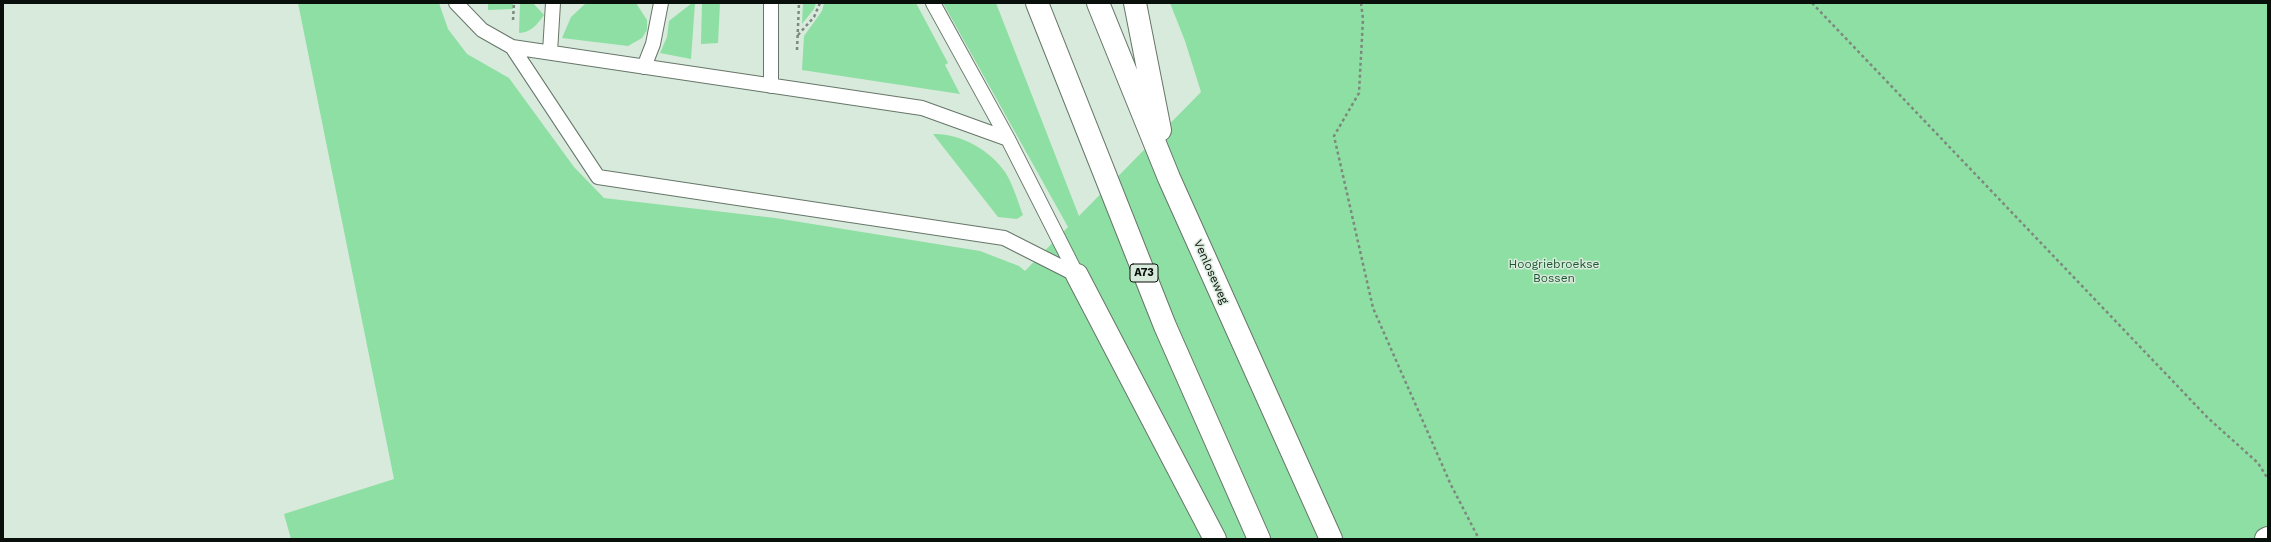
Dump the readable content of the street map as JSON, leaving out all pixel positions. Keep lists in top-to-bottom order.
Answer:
{
  "streets": {
    "highway": ["Venloseweg", "A73"]
  },
  "parks": ["Hoogriebroekse Bossen"]
}
